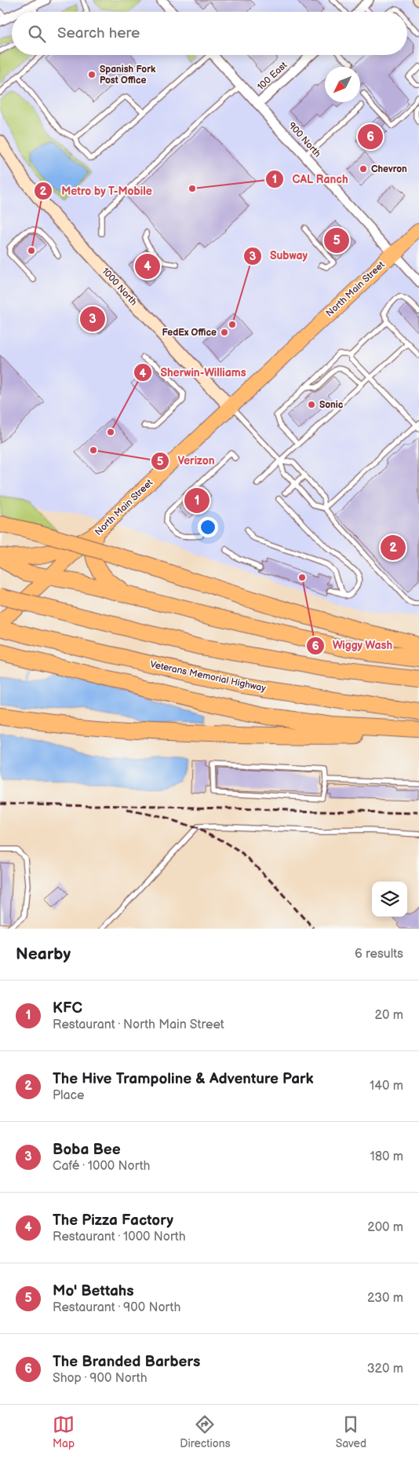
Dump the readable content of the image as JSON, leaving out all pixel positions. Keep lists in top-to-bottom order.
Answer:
{
  "streets": {
    "highway": ["Veterans Memorial Highway"],
    "main road": ["1000 North", "North Main Street"],
    "street": ["100 East", "900 North"]
  },
  "crossings": [
    ["100 East", "900 North"],
    ["900 North", "North Main Street"],
    ["1000 North", "North Main Street"]
  ],
  "places": [
    "Spanish Fork Post Office",
    "Chevron",
    "CAL Ranch",
    "Metro by T-Mobile",
    "Subway",
    "FedEx Office",
    "Sonic",
    "Sherwin-Williams",
    "Verizon",
    "Wiggy Wash"
  ],
  "north": "bottom left",
  "page": {
    "search": "Search here",
    "pins": [
      "6",
      "5",
      "4",
      "3",
      "1",
      "2"
    ],
    "heading": ["Nearby", "6 results"],
    "list": [
      {
        "mark": "1",
        "name": "KFC",
        "note": "Restaurant · North Main Street",
        "value": "20 m"
      },
      {
        "mark": "2",
        "name": "The Hive Trampoline & Adventure Park",
        "note": "Place",
        "value": "140 m"
      },
      {
        "mark": "3",
        "name": "Boba Bee",
        "note": "Café · 1000 North",
        "value": "180 m"
      },
      {
        "mark": "4",
        "name": "The Pizza Factory",
        "note": "Restaurant · 1000 North",
        "value": "200 m"
      },
      {
        "mark": "5",
        "name": "Mo' Bettahs",
        "note": "Restaurant · 900 North",
        "value": "230 m"
      },
      {
        "mark": "6",
        "name": "The Branded Barbers",
        "note": "Shop · 900 North",
        "value": "320 m"
      }
    ],
    "nav": ["Map", "Directions", "Saved"]
  }
}
